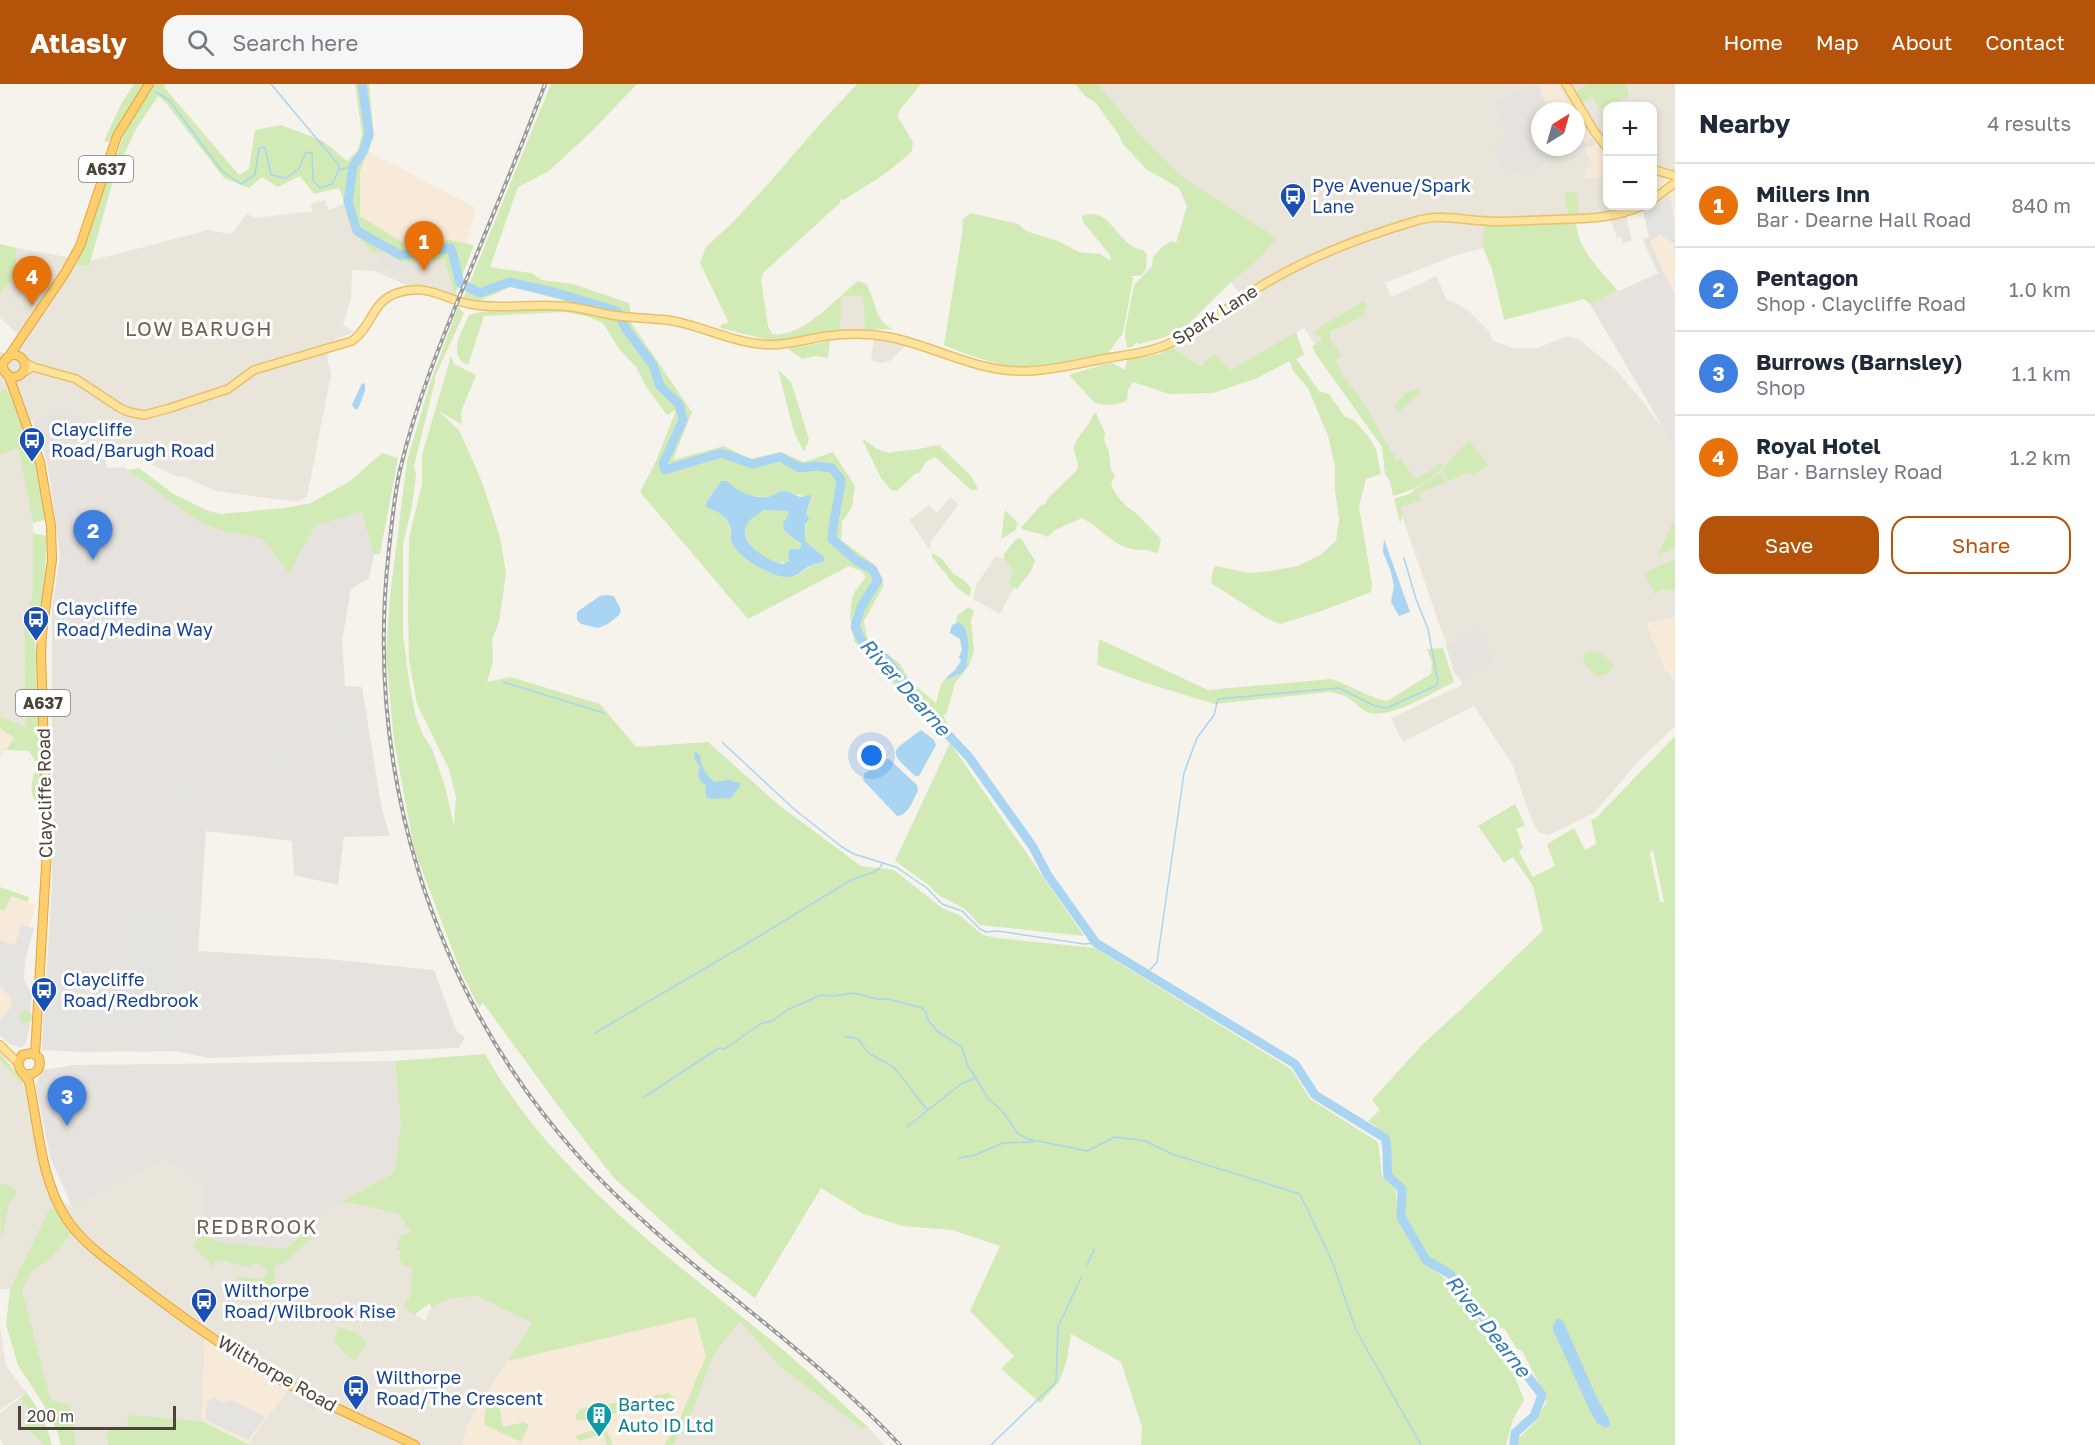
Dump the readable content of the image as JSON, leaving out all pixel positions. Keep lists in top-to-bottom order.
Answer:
{
  "streets": {
    "highway": ["A637", "Claycliffe Road", "Wilthorpe Road"],
    "main road": ["Spark Lane"]
  },
  "crossings": [
    ["A637", "Claycliffe Road"],
    ["Claycliffe Road", "Wilthorpe Road"]
  ],
  "districts": ["LOW BARUGH", "REDBROOK"],
  "water": ["River Dearne"],
  "places": {
    "bus stop": [
      "Pye Avenue/Spark Lane",
      "Claycliffe Road/Barugh Road",
      "Claycliffe Road/Medina Way",
      "Claycliffe Road/Redbrook",
      "Wilthorpe Road/Wilbrook Rise",
      "Wilthorpe Road/The Crescent"
    ],
    "building": ["Bartec Auto ID Ltd"]
  },
  "scale_bar": "200 m",
  "north": "top right",
  "page": {
    "header": "Atlasly",
    "search": "Search here",
    "nav": [
      "Home",
      "Map",
      "About",
      "Contact"
    ],
    "heading": ["Nearby", "4 results"],
    "map_buttons": ["+", "−"],
    "list": [
      {
        "mark": "1",
        "name": "Millers Inn",
        "note": "Bar · Dearne Hall Road",
        "value": "840 m"
      },
      {
        "mark": "2",
        "name": "Pentagon",
        "note": "Shop · Claycliffe Road",
        "value": "1.0 km"
      },
      {
        "mark": "3",
        "name": "Burrows (Barnsley)",
        "note": "Shop",
        "value": "1.1 km"
      },
      {
        "mark": "4",
        "name": "Royal Hotel",
        "note": "Bar · Barnsley Road",
        "value": "1.2 km"
      }
    ],
    "pins": [
      "1",
      "4",
      "2",
      "3"
    ],
    "buttons": ["Save", "Share"],
    "scale": "200 m"
  }
}
